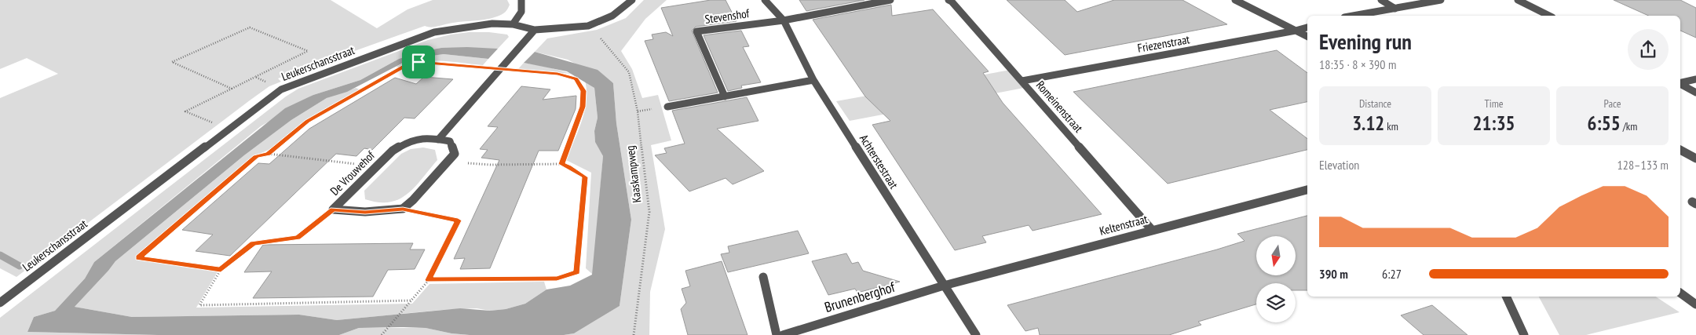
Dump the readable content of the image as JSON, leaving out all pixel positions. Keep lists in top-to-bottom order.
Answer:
{
  "streets": {
    "street": [
      "Stevenshof",
      "Friezenstraat",
      "Leukerschansstraat",
      "Romeinenstraat",
      "Achterstestraat",
      "De Vrouwehof",
      "Keltenstraat",
      "Brunenberghof"
    ],
    "path": ["Kaaskampweg"]
  },
  "crossings": [
    ["Stevenshof", "Achterstestraat"],
    ["Friezenstraat", "Romeinenstraat"],
    ["Leukerschansstraat", "Kaaskampweg"],
    ["Romeinenstraat", "Keltenstraat"],
    ["Achterstestraat", "Keltenstraat"],
    ["Achterstestraat", "Brunenberghof"],
    ["Keltenstraat", "Brunenberghof"]
  ],
  "north": "bottom",
  "page": {
    "heading": ["Evening run", "18:35 · 8 × 390 m"],
    "stats": [
      ["Distance", "3.12 km"],
      ["Time", "21:35"],
      ["Pace", "6:55 /km"]
    ],
    "chart": ["Elevation", "128–133 m"],
    "list": [
      {
        "name": "390 m",
        "note": "6:27"
      }
    ]
  }
}
